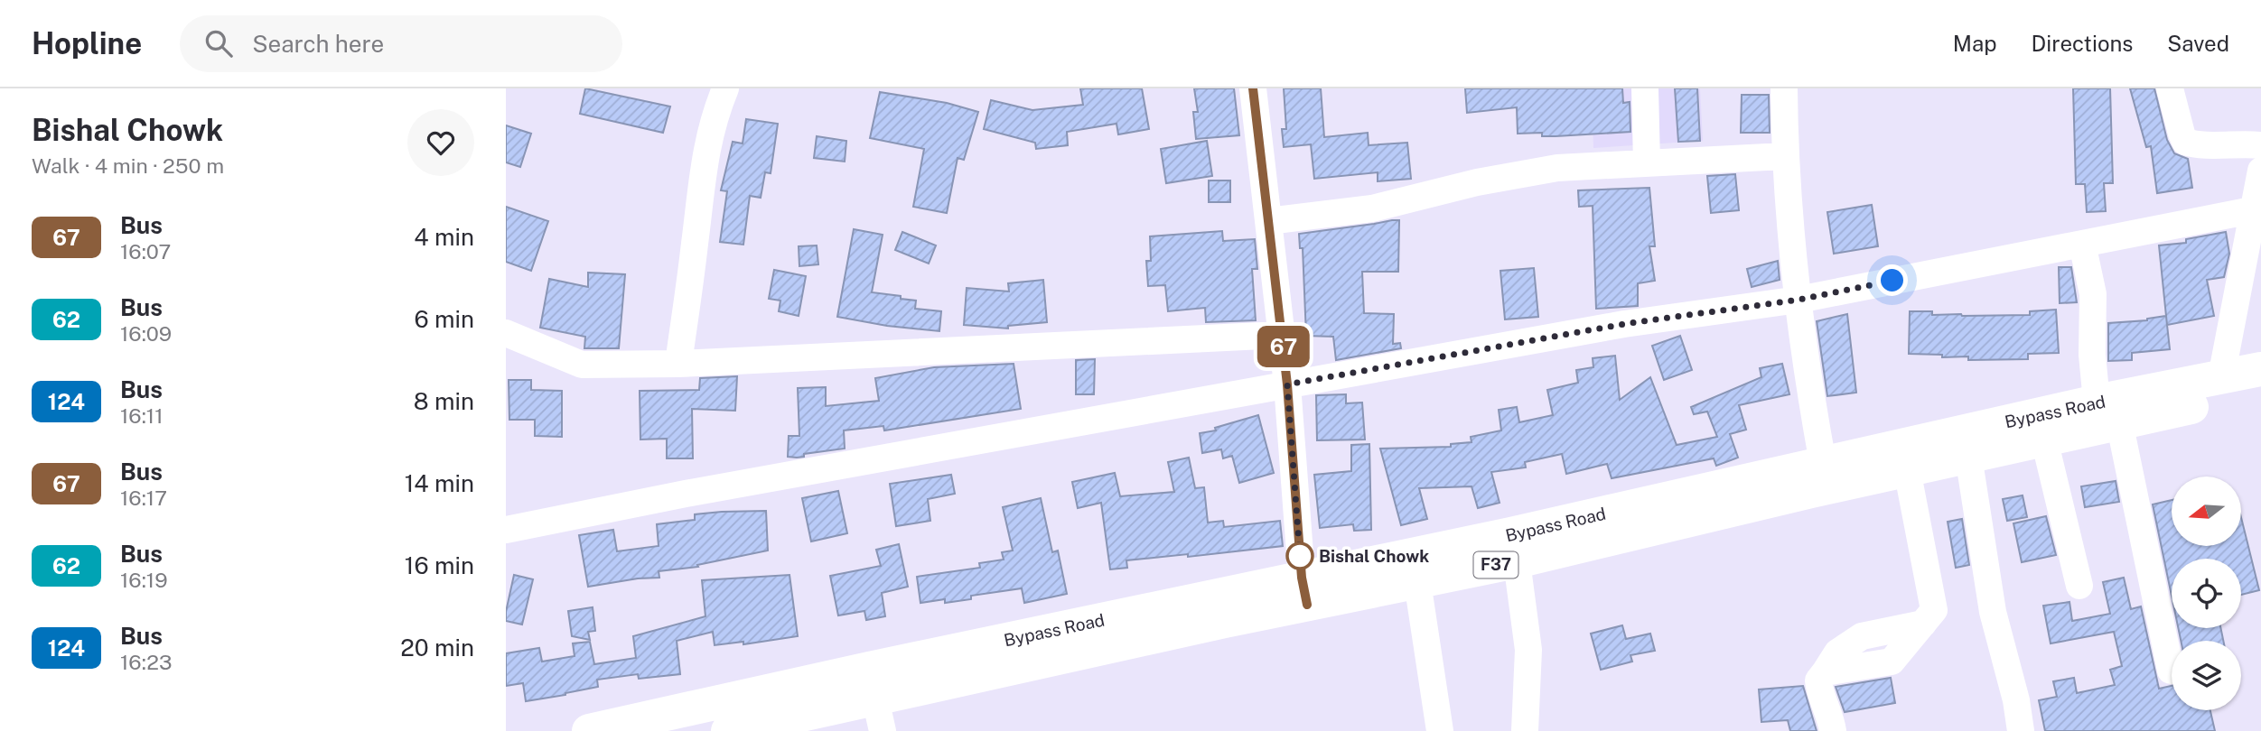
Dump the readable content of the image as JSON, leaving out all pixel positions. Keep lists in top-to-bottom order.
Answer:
{
  "streets": {
    "highway": ["Bypass Road", "F37"]
  },
  "places": ["Bishal Chowk"],
  "lines": ["bus line 67"],
  "north": "left",
  "page": {
    "header": "Hopline",
    "search": "Search here",
    "nav": ["Map", "Directions", "Saved"],
    "heading": ["Bishal Chowk", "Walk · 4 min · 250 m"],
    "on_map": "67",
    "list": [
      {
        "mark": "67",
        "name": "Bus",
        "note": "16:07",
        "value": "4 min"
      },
      {
        "mark": "62",
        "name": "Bus",
        "note": "16:09",
        "value": "6 min"
      },
      {
        "mark": "124",
        "name": "Bus",
        "note": "16:11",
        "value": "8 min"
      },
      {
        "mark": "67",
        "name": "Bus",
        "note": "16:17",
        "value": "14 min"
      },
      {
        "mark": "62",
        "name": "Bus",
        "note": "16:19",
        "value": "16 min"
      },
      {
        "mark": "124",
        "name": "Bus",
        "note": "16:23",
        "value": "20 min"
      }
    ]
  }
}
